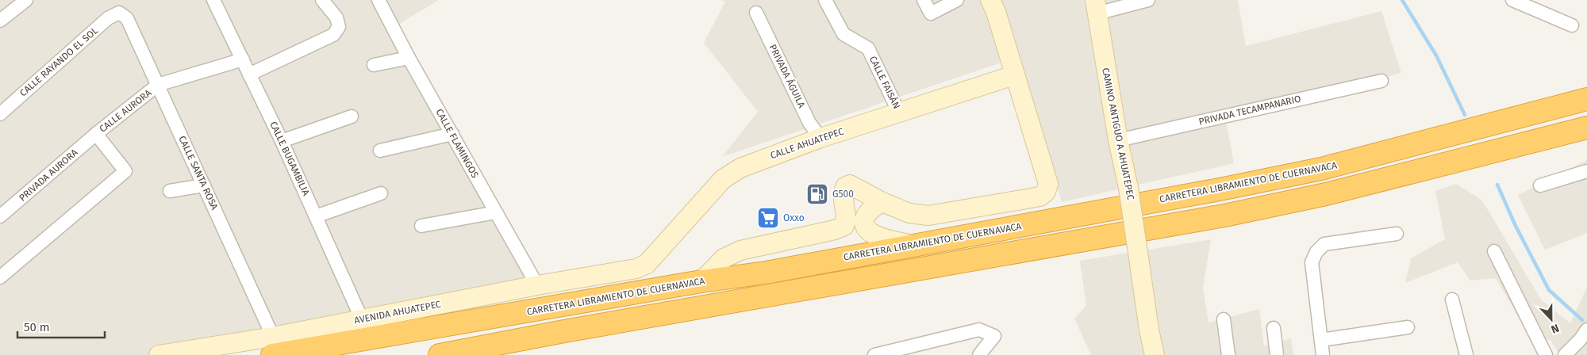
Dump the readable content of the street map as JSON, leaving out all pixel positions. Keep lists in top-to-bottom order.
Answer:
{
  "streets": {
    "highway": ["CARRETERA LIBRAMIENTO DE CUERNAVACA"],
    "street": [
      "CALLE RAYANDO EL SOL",
      "PRIVADA ÁGUILA",
      "CALLE FAISÁN",
      "PRIVADA TECAMPANARIO",
      "CALLE AURORA",
      "CAMINO ANTIGUO A AHUATEPEC",
      "CALLE FLAMINGOS",
      "CALLE AHUATEPEC",
      "CALLE BUGAMBILIA",
      "CALLE SANTA ROSA",
      "PRIVADA AURORA",
      "AVENIDA AHUATEPEC"
    ]
  },
  "crossings": [
    ["CALLE RAYANDO EL SOL", "CALLE SANTA ROSA"],
    ["PRIVADA ÁGUILA", "CALLE AHUATEPEC"],
    ["CALLE FAISÁN", "CALLE AHUATEPEC"],
    ["PRIVADA TECAMPANARIO", "CAMINO ANTIGUO A AHUATEPEC"],
    ["CALLE AURORA", "CALLE BUGAMBILIA"],
    ["CALLE AURORA", "CALLE SANTA ROSA"],
    ["CALLE AURORA", "PRIVADA AURORA"],
    ["CALLE FLAMINGOS", "AVENIDA AHUATEPEC"],
    ["CALLE AHUATEPEC", "AVENIDA AHUATEPEC"],
    ["CALLE BUGAMBILIA", "AVENIDA AHUATEPEC"],
    ["CALLE SANTA ROSA", "CARRETERA LIBRAMIENTO DE CUERNAVACA"],
    ["CALLE SANTA ROSA", "AVENIDA AHUATEPEC"],
    ["CARRETERA LIBRAMIENTO DE CUERNAVACA", "AVENIDA AHUATEPEC"]
  ],
  "places": {
    "fuel station": ["G500"],
    "supermarket": ["Oxxo"]
  },
  "scale_bar": "50 m",
  "north": "bottom"
}
